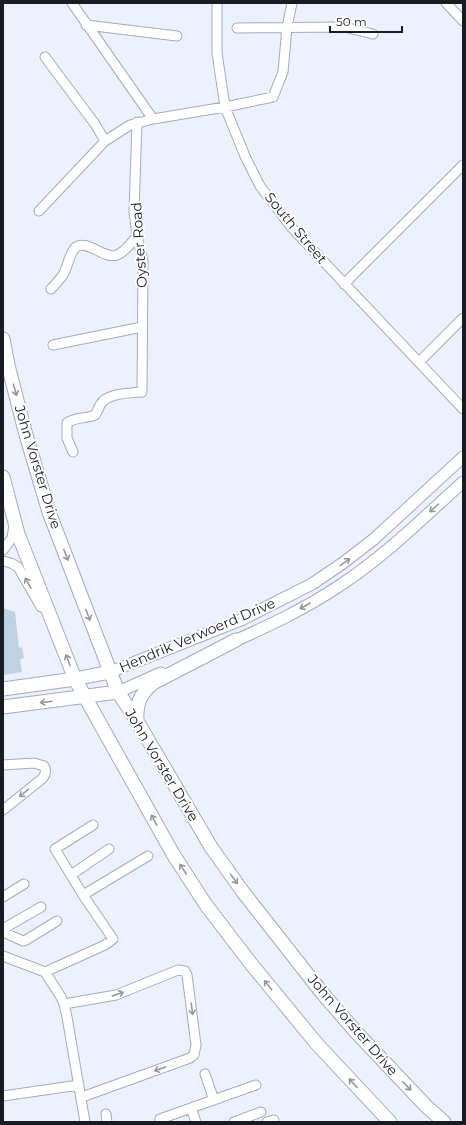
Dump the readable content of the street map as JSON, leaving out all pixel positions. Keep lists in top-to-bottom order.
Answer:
{
  "streets": {
    "main road": ["John Vorster Drive", "Hendrik Verwoerd Drive"],
    "street": ["South Street", "Oyster Road"]
  },
  "crossings": [
    ["John Vorster Drive", "Hendrik Verwoerd Drive"]
  ],
  "scale_bar": "50 m"
}
